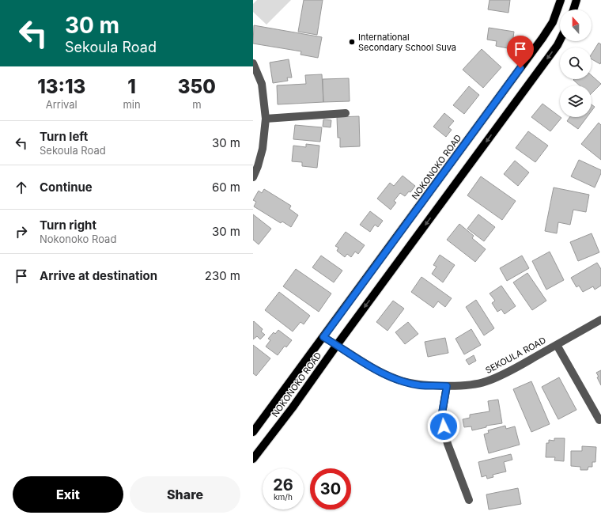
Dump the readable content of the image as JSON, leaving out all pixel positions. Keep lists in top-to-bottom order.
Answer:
{
  "streets": {
    "main road": ["NOKONOKO ROAD"],
    "street": ["SEKOULA ROAD"]
  },
  "crossings": [
    ["NOKONOKO ROAD", "SEKOULA ROAD"]
  ],
  "places": ["International Secondary School Suva"],
  "north": "top",
  "page": {
    "turn": ["30 m", "Sekoula Road"],
    "eta": [
      "13:13",
      "Arrival",
      "1",
      "min",
      "350",
      "m"
    ],
    "list": [
      {
        "name": "Turn left",
        "note": "Sekoula Road",
        "value": "30 m"
      },
      {
        "name": "Continue",
        "value": "60 m"
      },
      {
        "name": "Turn right",
        "note": "Nokonoko Road",
        "value": "30 m"
      },
      {
        "name": "Arrive at destination",
        "value": "230 m"
      }
    ],
    "speed": "26 km/h",
    "limit": "30",
    "buttons": ["Exit", "Share"]
  }
}
